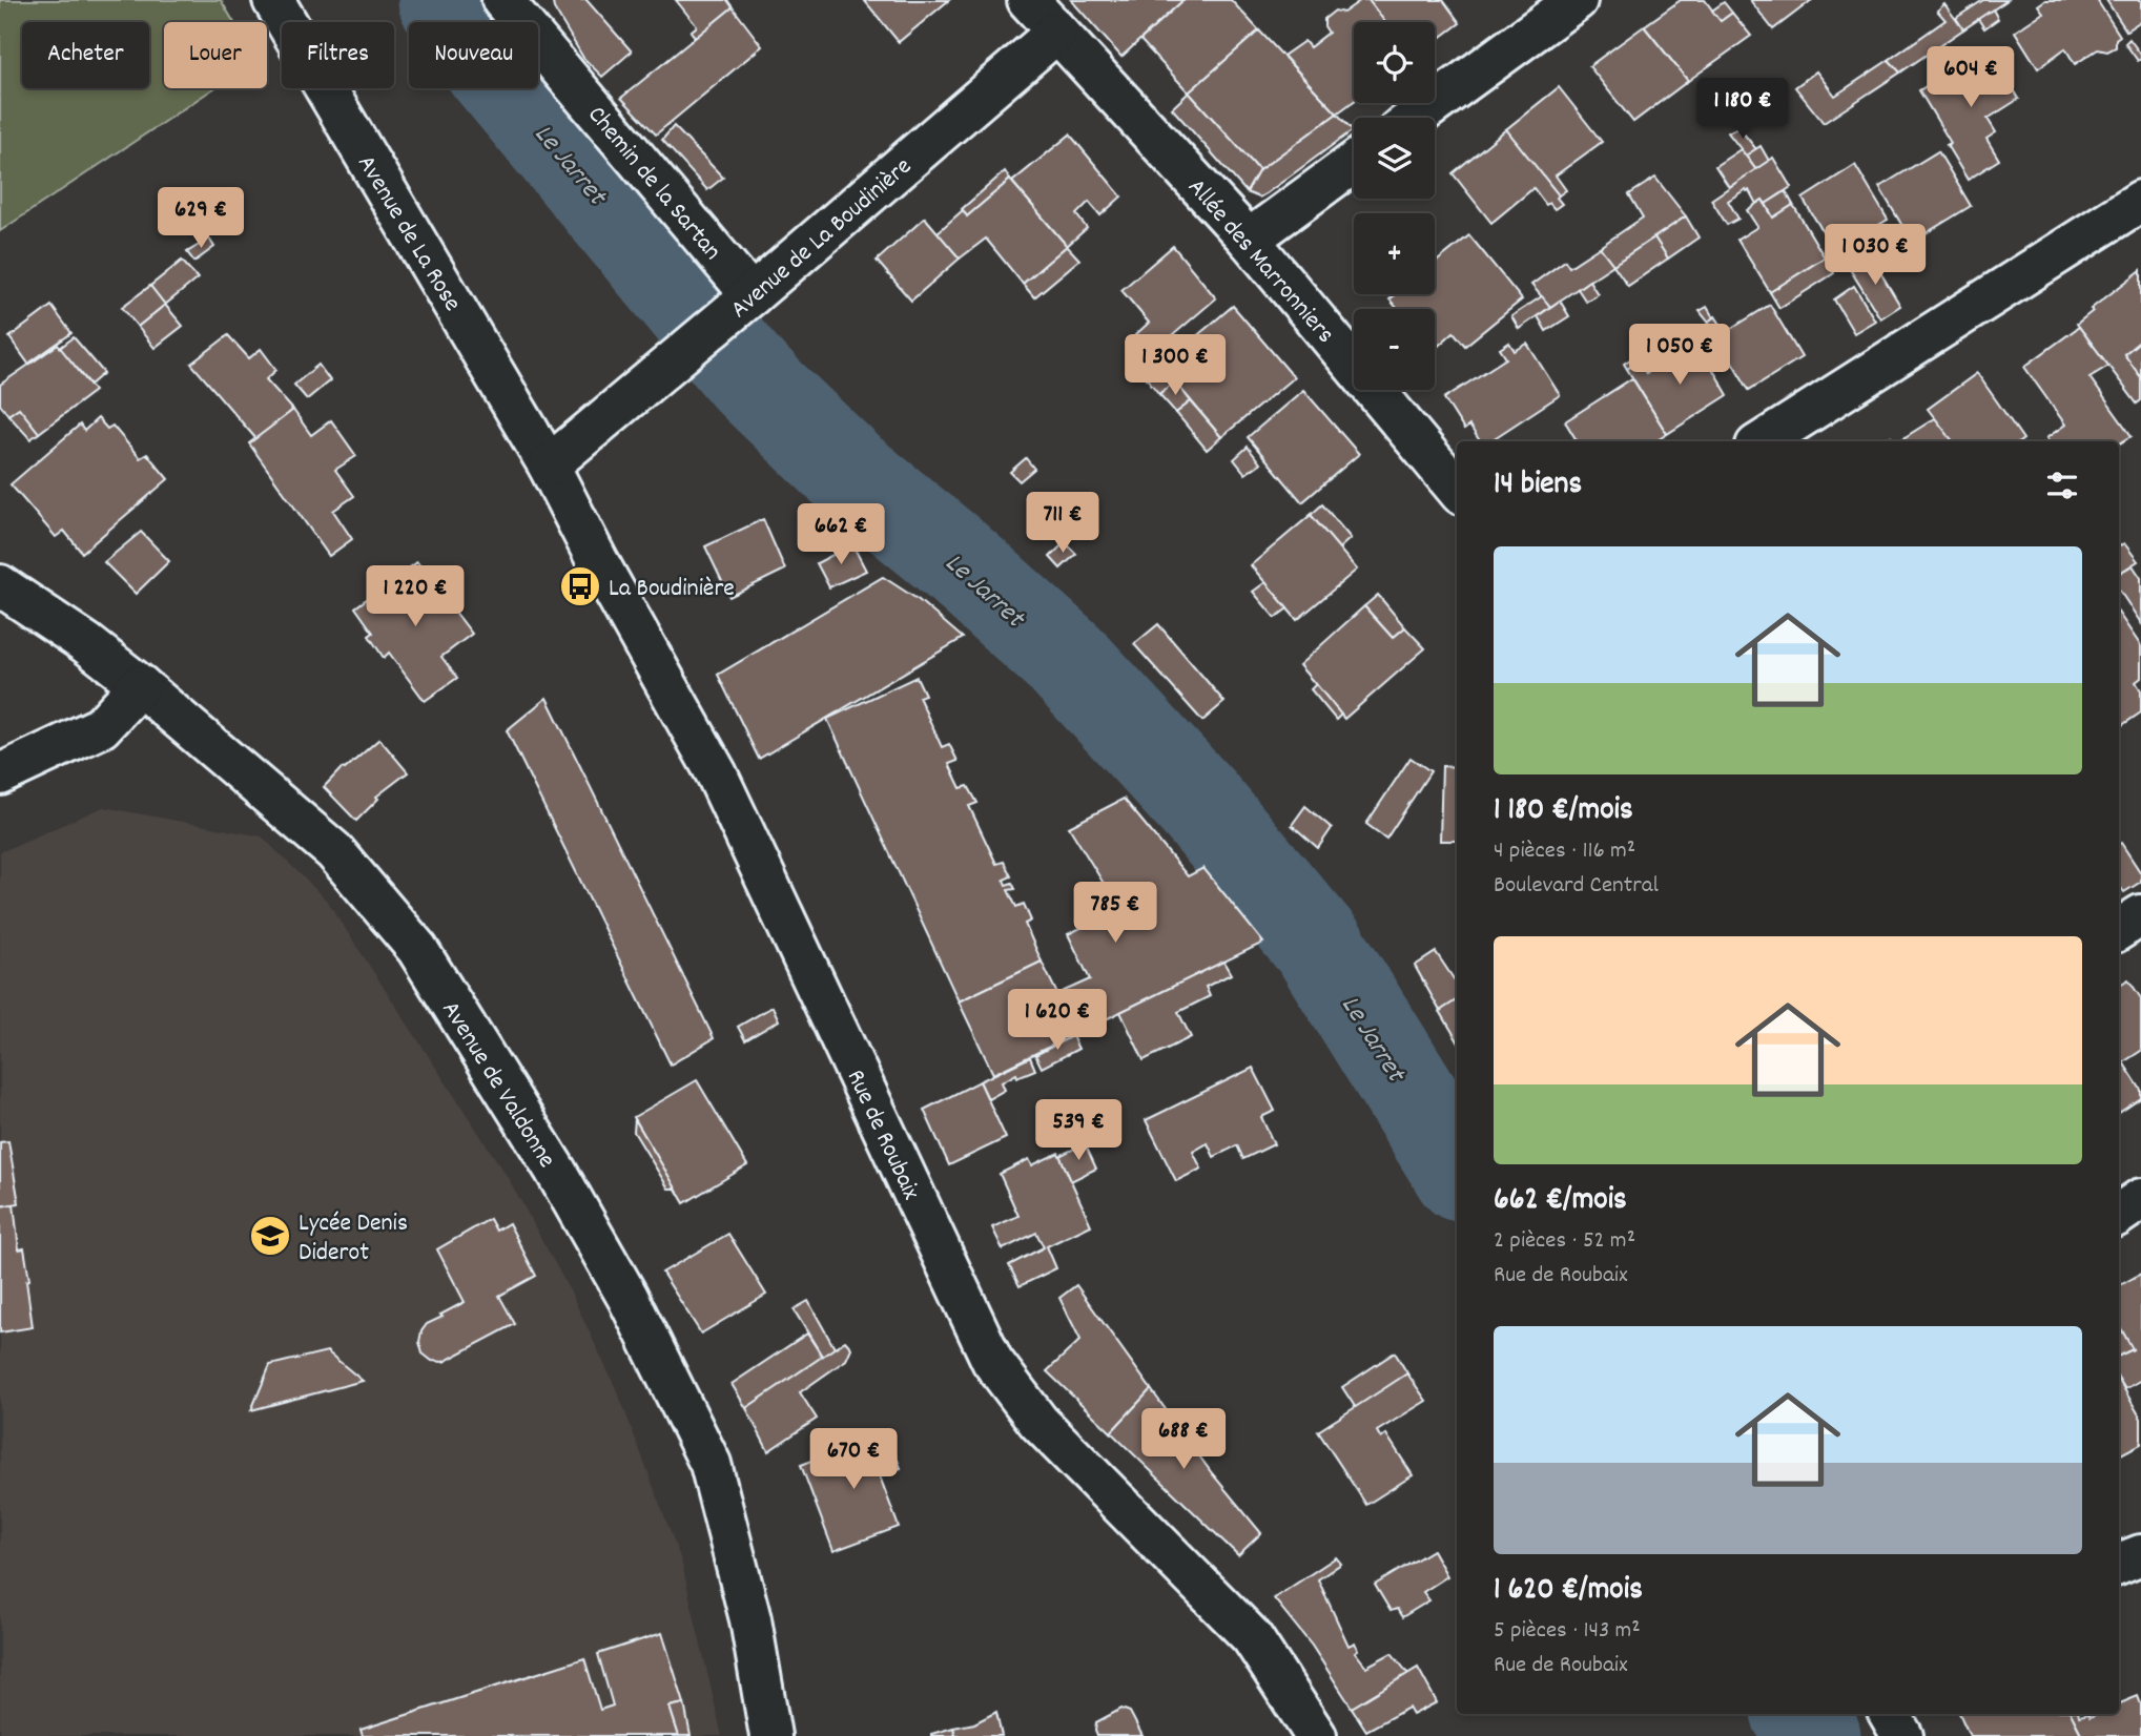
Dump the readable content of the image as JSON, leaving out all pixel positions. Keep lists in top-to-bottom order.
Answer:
{
  "streets": {
    "street": [
      "Chemin de la Sartan",
      "Avenue de La Rose",
      "Avenue de La Boudinière",
      "Allée des Marronniers",
      "Avenue de Valdonne",
      "Rue de Roubaix"
    ]
  },
  "crossings": [
    ["Chemin de la Sartan", "Avenue de La Boudinière"],
    ["Avenue de La Rose", "Avenue de La Boudinière"],
    ["Avenue de La Rose", "Rue de Roubaix"],
    ["Avenue de La Boudinière", "Allée des Marronniers"],
    ["Avenue de La Boudinière", "Rue de Roubaix"]
  ],
  "water": ["Le Jarret"],
  "places": {
    "bus stop": ["La Boudinière"],
    "school or university": ["Lycée Denis Diderot"]
  },
  "page": {
    "map_buttons": ["+", "−"],
    "chip": [
      "Acheter",
      "Louer",
      "Filtres",
      "Nouveau"
    ],
    "price": [
      "604 €",
      "1 180 €",
      "629 €",
      "1 030 €",
      "1 050 €",
      "1 300 €",
      "711 €",
      "662 €",
      "1 220 €",
      "785 €",
      "1 620 €",
      "539 €",
      "688 €",
      "670 €"
    ],
    "heading": "14 biens",
    "list": [
      {
        "name": "1 180 €/mois",
        "note": "4 pièces · 116 m² · Boulevard Central"
      },
      {
        "name": "662 €/mois",
        "note": "2 pièces · 52 m² · Rue de Roubaix"
      },
      {
        "name": "1 620 €/mois",
        "note": "5 pièces · 143 m² · Rue de Roubaix"
      }
    ]
  }
}
